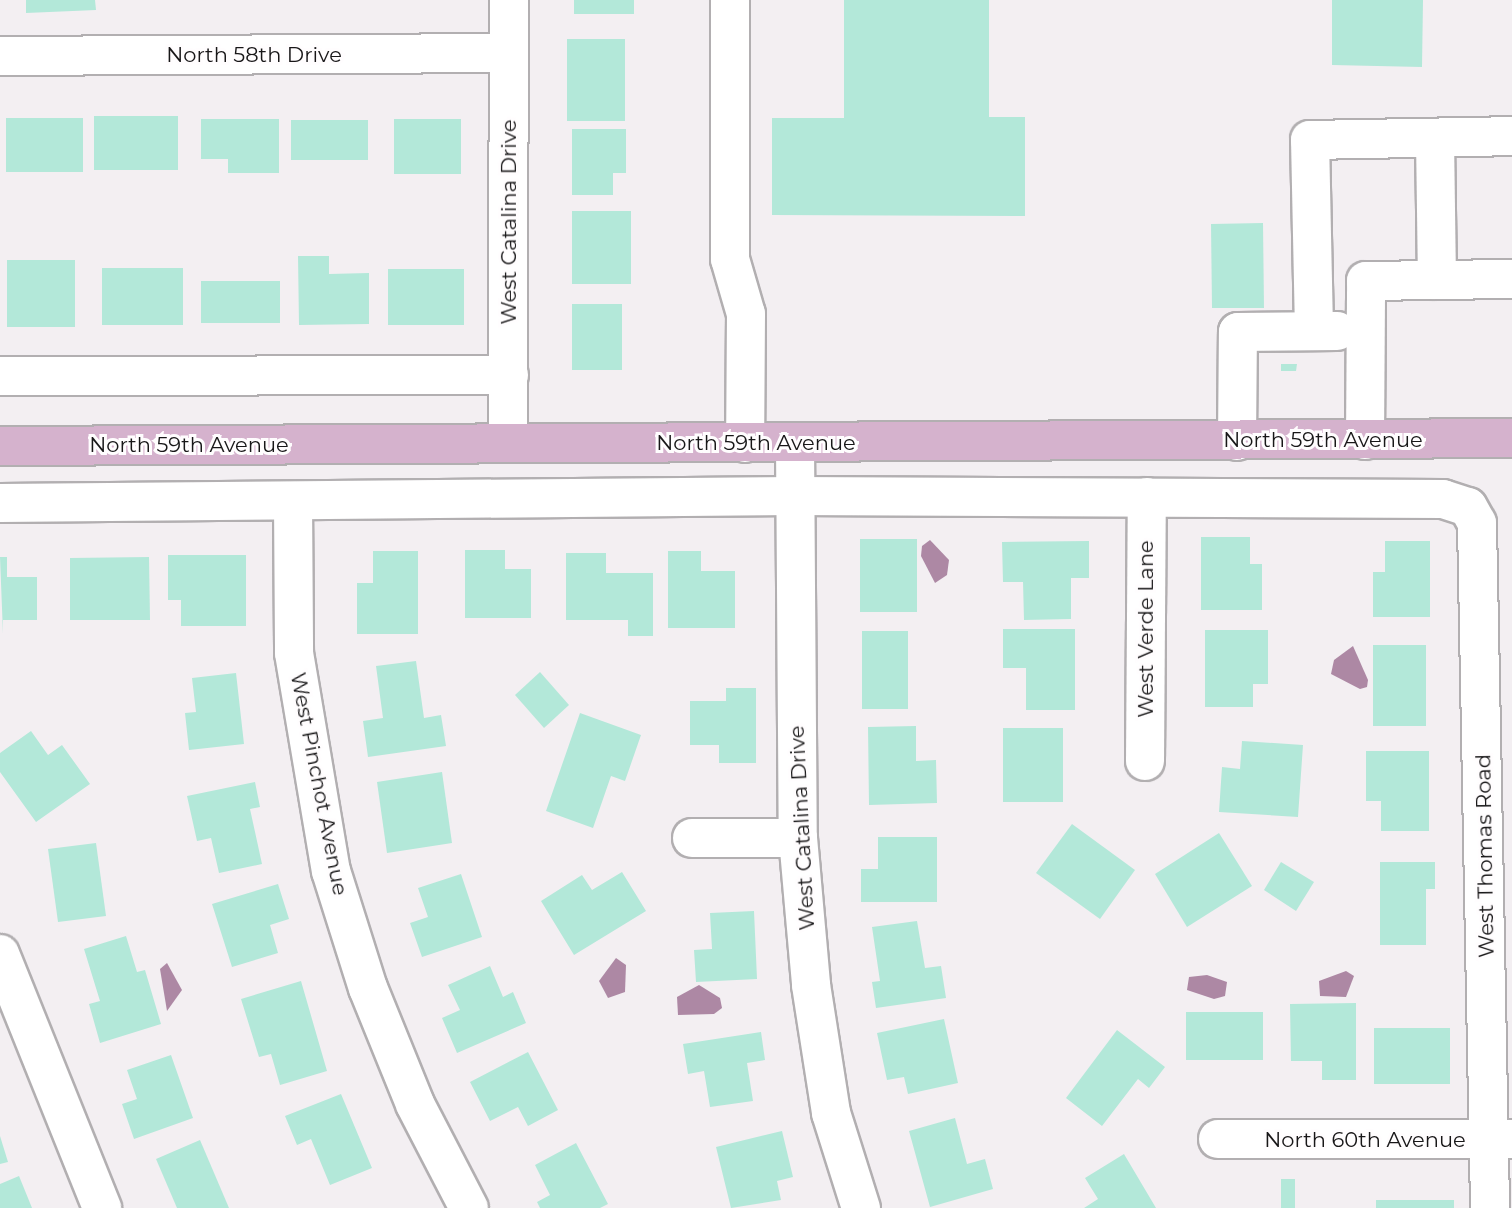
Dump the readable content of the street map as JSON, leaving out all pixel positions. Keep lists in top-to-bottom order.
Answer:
{
  "streets": {
    "main road": ["North 59th Avenue"],
    "street": [
      "North 58th Drive",
      "West Catalina Drive",
      "West Verde Lane",
      "West Pinchot Avenue",
      "West Thomas Road",
      "North 60th Avenue"
    ]
  },
  "crossings": [
    ["North 58th Drive", "West Catalina Drive"],
    ["West Catalina Drive", "North 59th Avenue"],
    ["West Verde Lane", "West Thomas Road"],
    ["West Thomas Road", "North 60th Avenue"]
  ]
}
